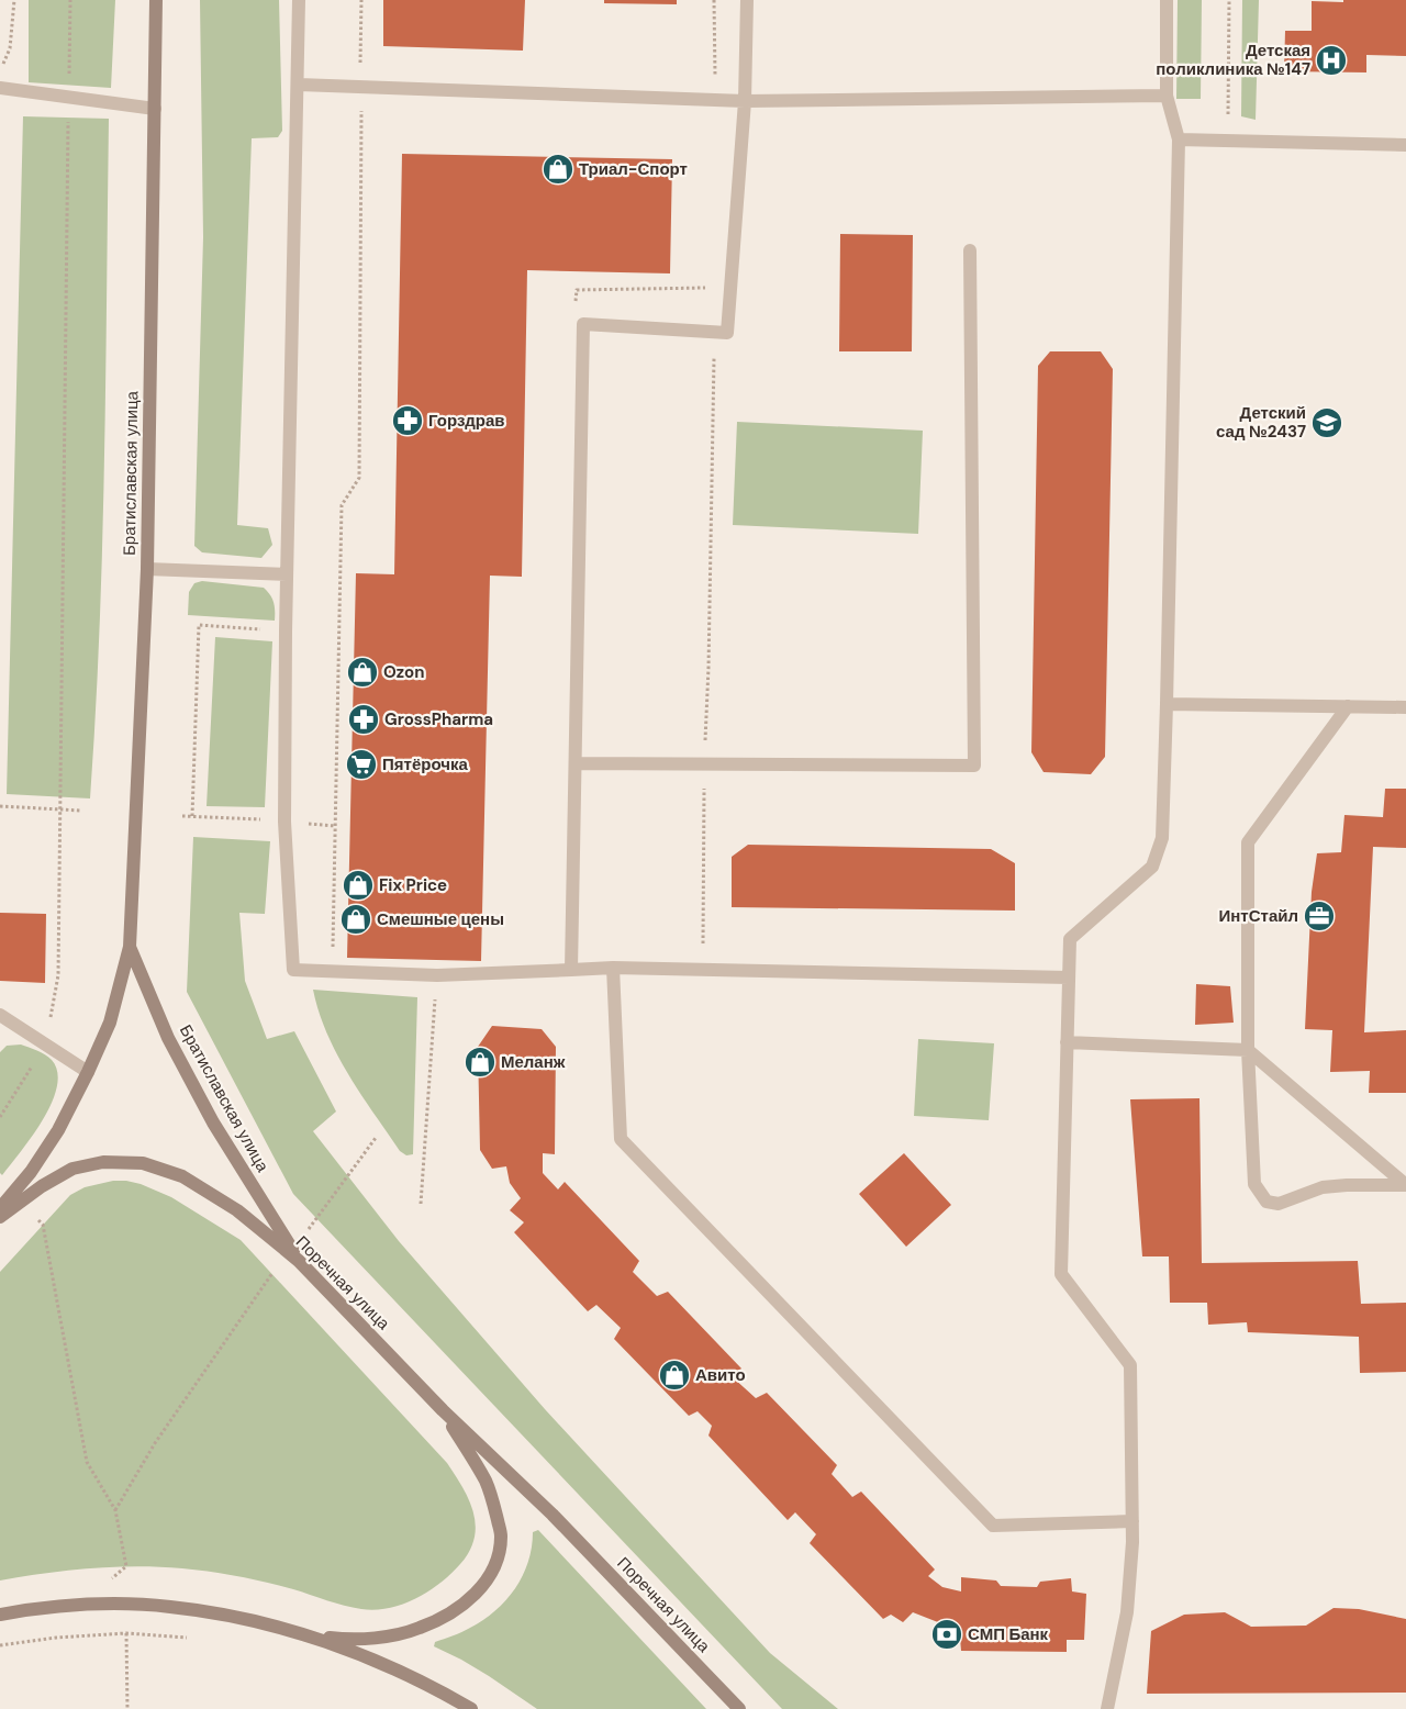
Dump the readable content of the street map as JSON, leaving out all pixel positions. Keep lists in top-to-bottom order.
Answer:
{
  "streets": {
    "main road": ["Братиславская улица", "Поречная улица"]
  },
  "crossings": [
    ["Братиславская улица", "Поречная улица"]
  ],
  "places": {
    "hospital": ["Детская поликлиника №147"],
    "shop": [
      "Триал-Спорт",
      "Ozon",
      "Fix Price",
      "Смешные цены",
      "Меланж",
      "Авито"
    ],
    "pharmacy": ["Горздрав", "GrossPharma"],
    "school or university": ["Детский сад №2437"],
    "supermarket": ["Пятёрочка"],
    "office": ["ИнтСтайл"],
    "bank": ["СМП Банк"]
  }
}
